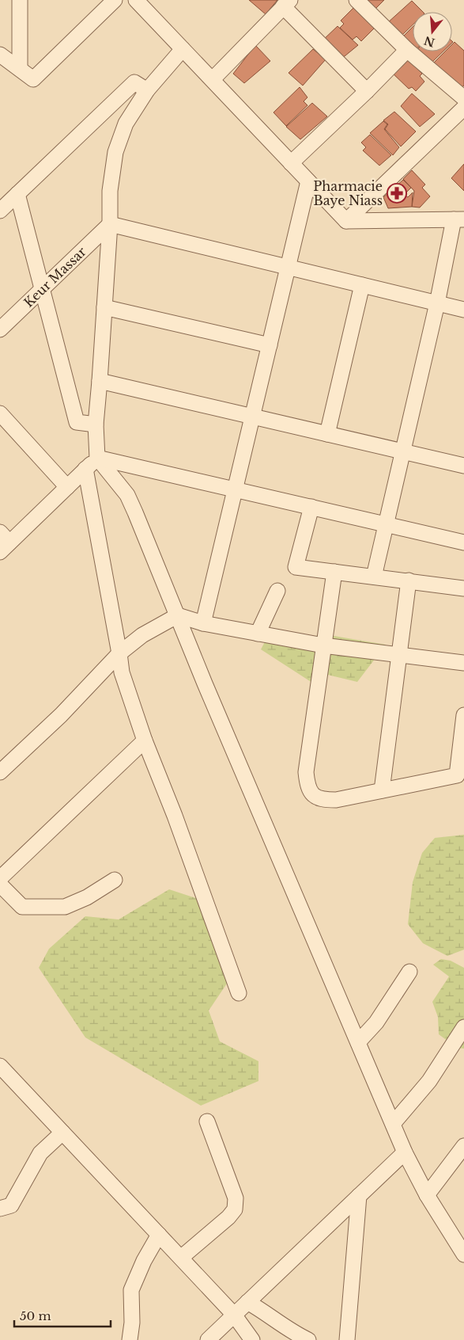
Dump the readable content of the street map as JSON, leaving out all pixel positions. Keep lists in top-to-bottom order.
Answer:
{
  "streets": {
    "street": ["Keur Massar"]
  },
  "places": {
    "pharmacy": ["Pharmacie Baye Niass"]
  },
  "scale_bar": "50 m",
  "north": "bottom"
}
